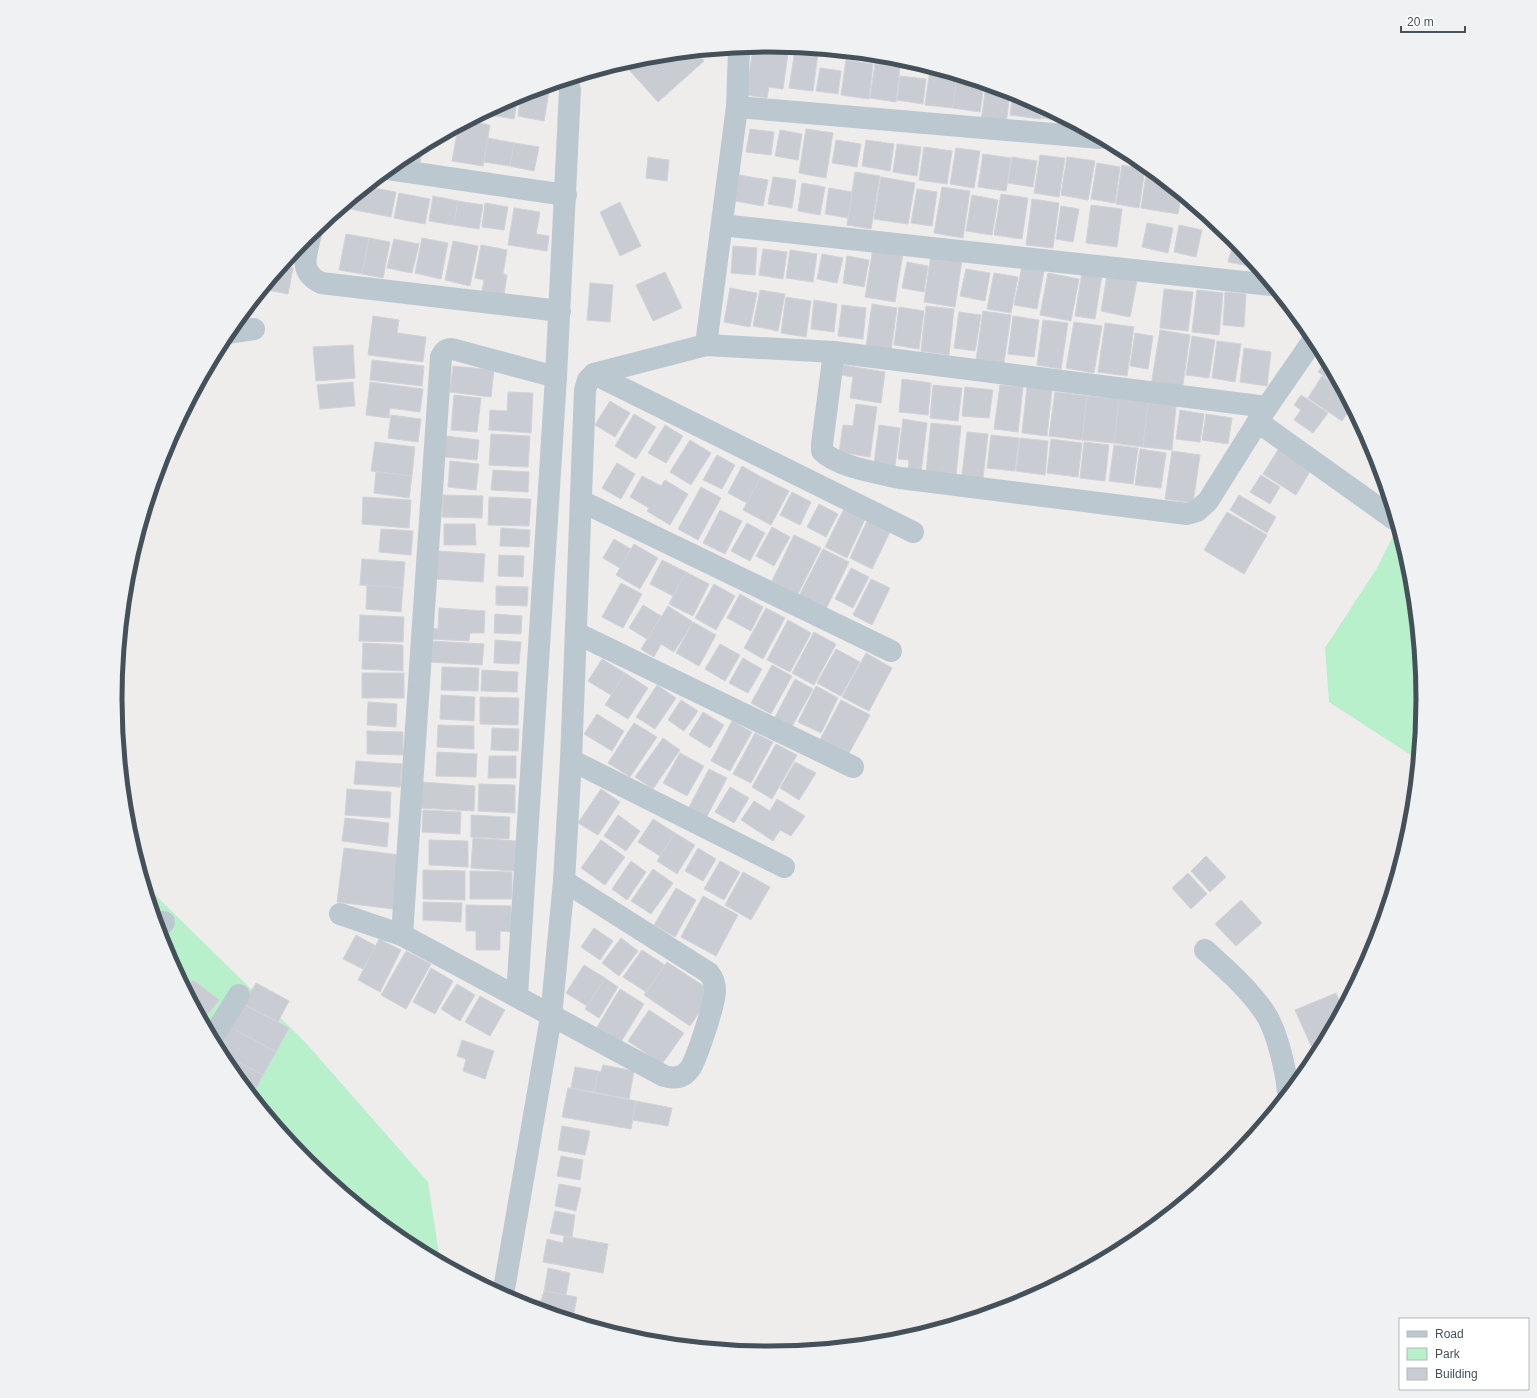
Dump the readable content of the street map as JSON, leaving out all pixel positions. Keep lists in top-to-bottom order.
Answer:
{
  "legend": ["Road", "Park", "Building"],
  "scale_bar": "20 m"
}
